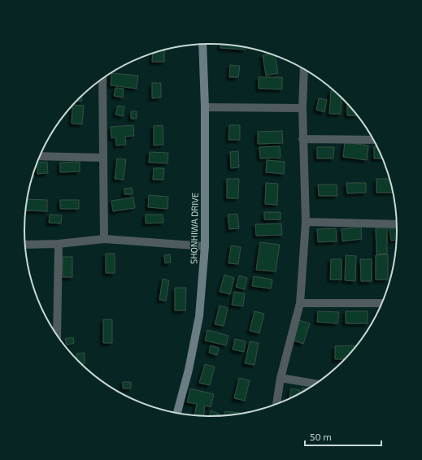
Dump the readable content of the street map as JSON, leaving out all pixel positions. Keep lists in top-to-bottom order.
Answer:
{
  "streets": {
    "street": ["SHONHIWA DRIVE"]
  },
  "scale_bar": "50 m"
}
